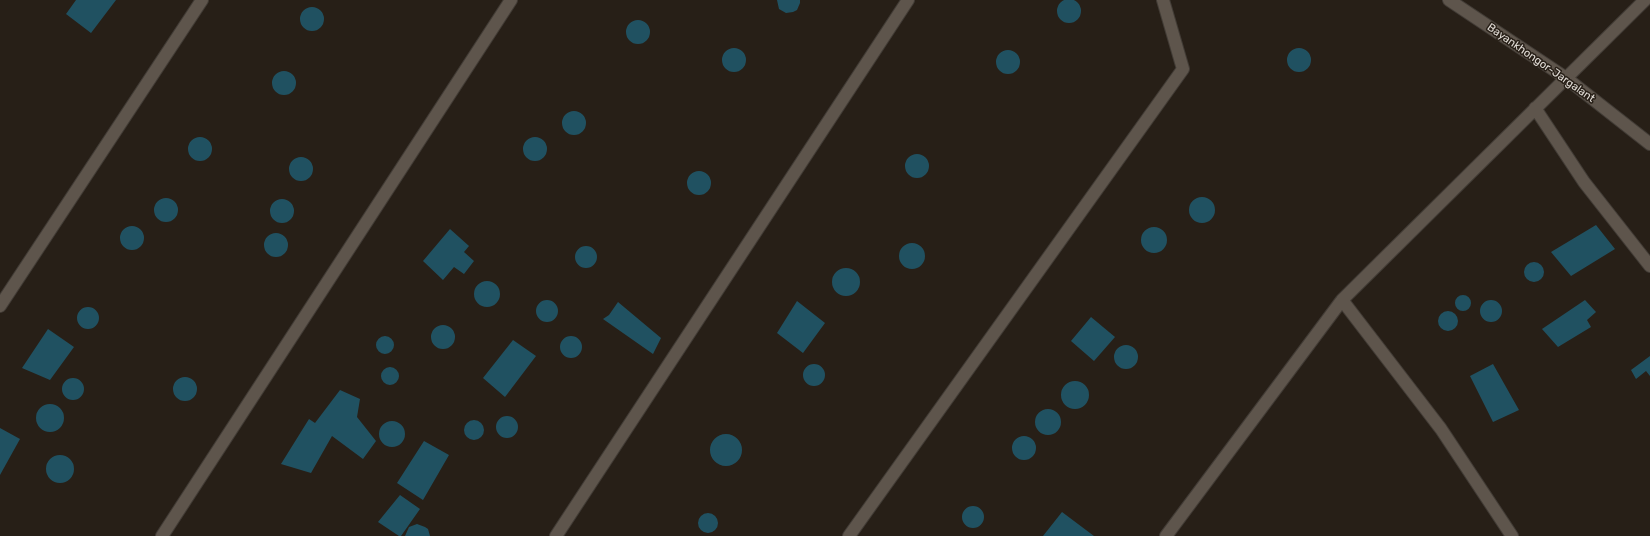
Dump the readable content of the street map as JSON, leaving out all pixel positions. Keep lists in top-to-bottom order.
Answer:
{
  "streets": {
    "street": ["Bayankhongor-Jargalant"]
  }
}
